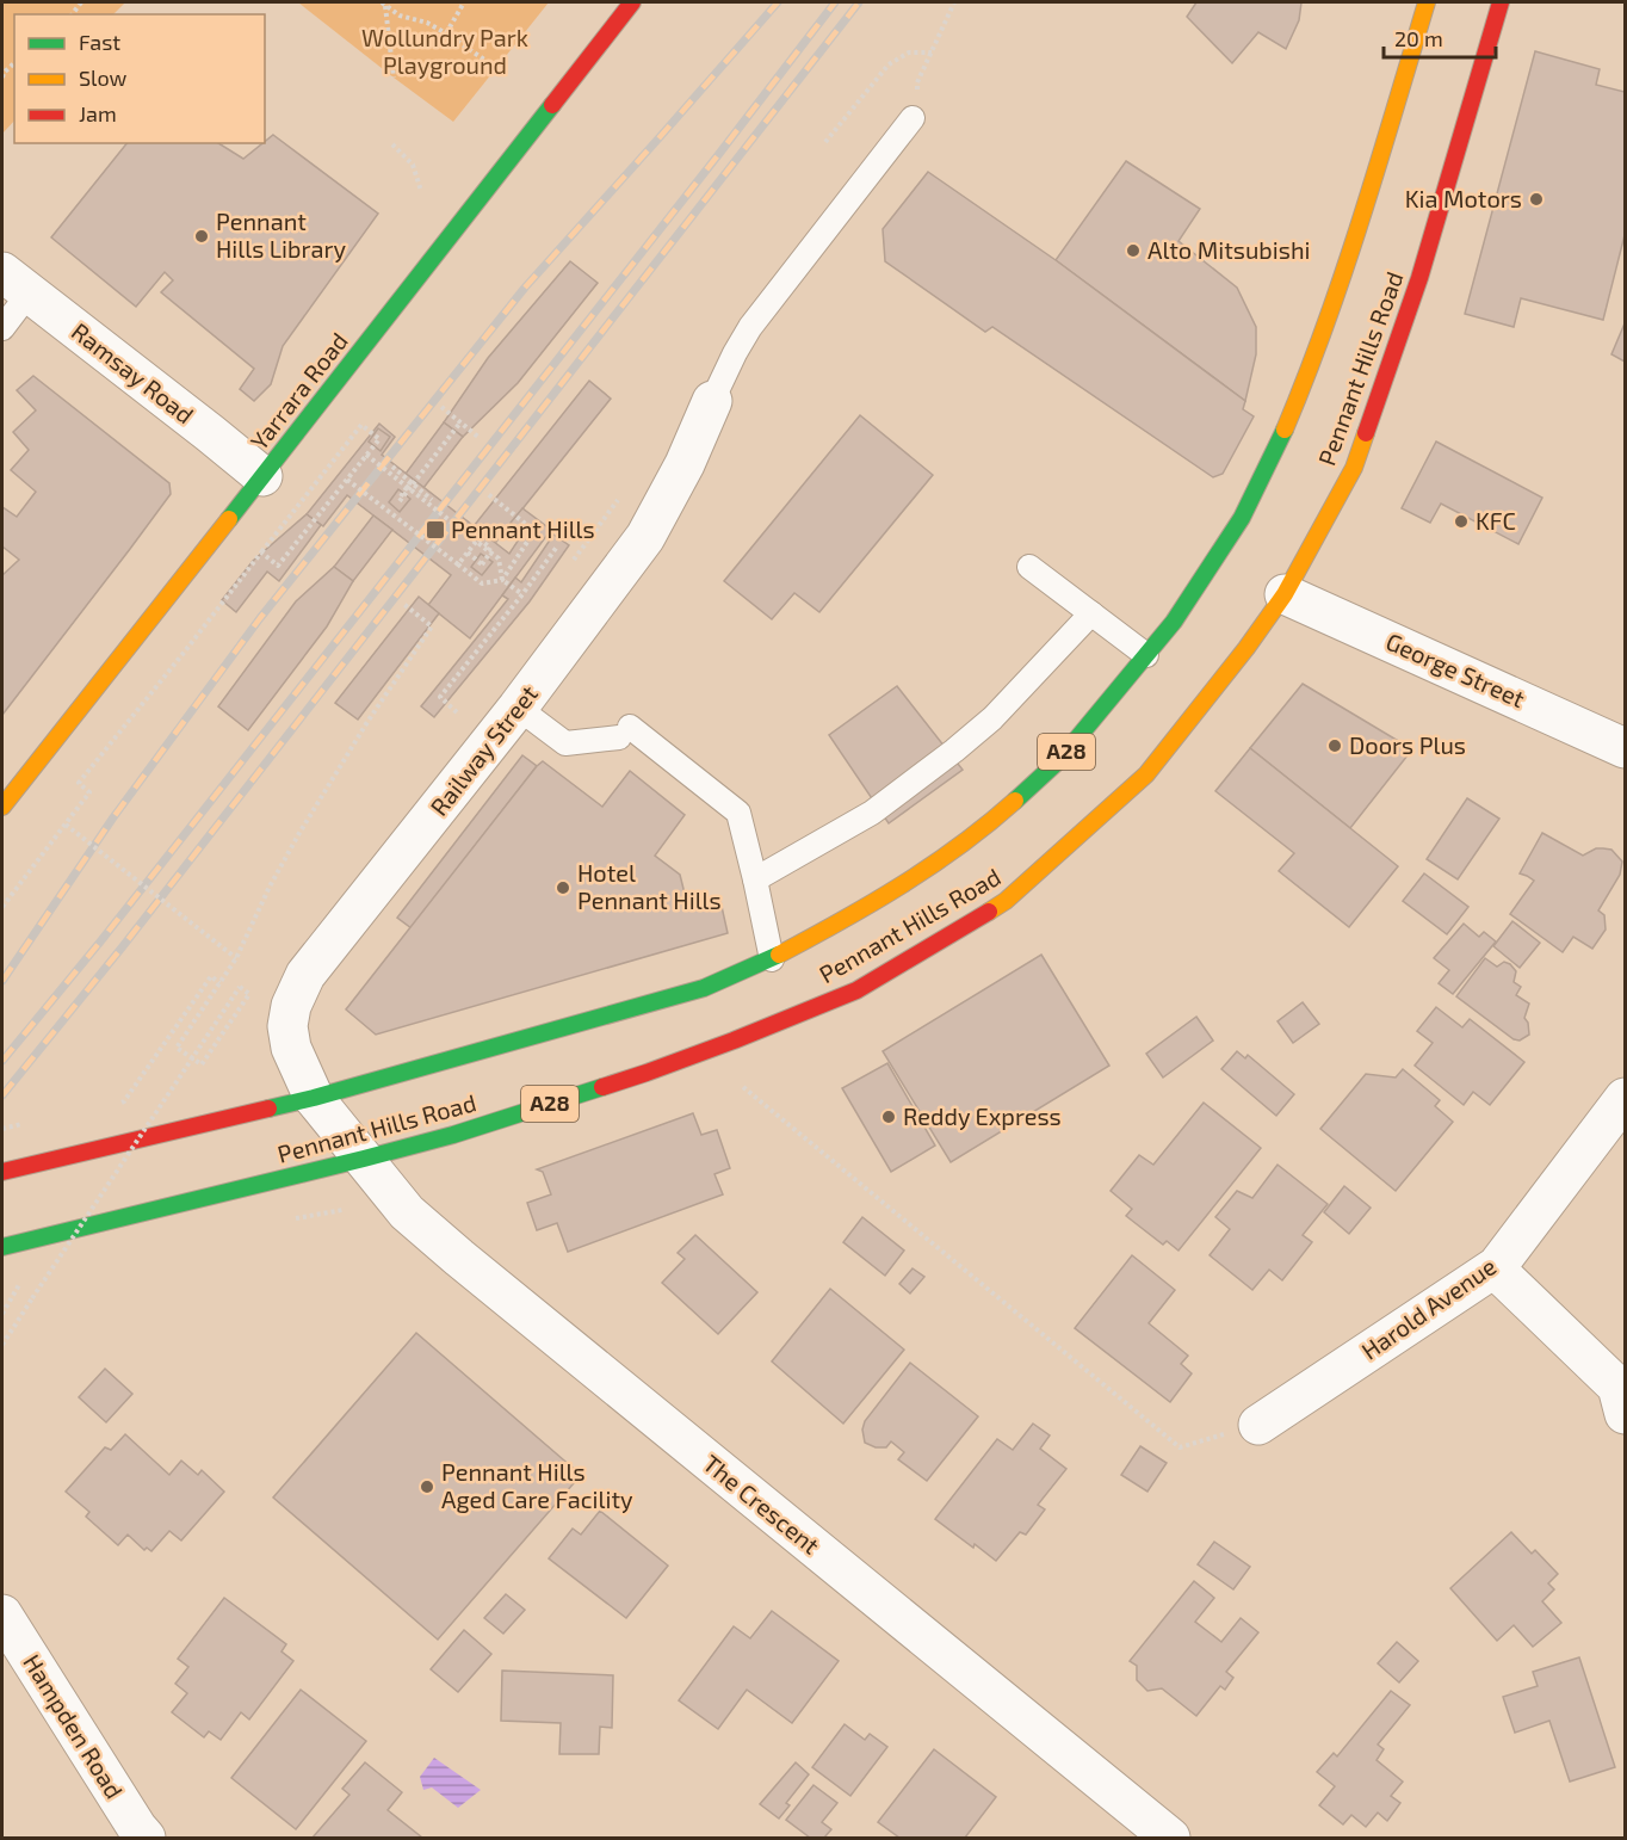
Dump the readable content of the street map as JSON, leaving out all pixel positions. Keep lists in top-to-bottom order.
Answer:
{
  "streets": {
    "main road": ["Pennant Hills Road", "Yarrara Road", "A28"],
    "street": [
      "Ramsay Road",
      "George Street",
      "Railway Street",
      "Harold Avenue",
      "The Crescent",
      "Hampden Road"
    ]
  },
  "crossings": [
    ["Pennant Hills Road", "George Street"],
    ["Pennant Hills Road", "Railway Street"],
    ["Pennant Hills Road", "The Crescent"],
    ["Ramsay Road", "Yarrara Road"],
    ["Railway Street", "The Crescent"]
  ],
  "parks": ["Wollundry Park Playground"],
  "places": {
    "other": [
      "Kia Motors",
      "Pennant Hills Library",
      "Alto Mitsubishi",
      "KFC",
      "Doors Plus",
      "Hotel Pennant Hills",
      "Reddy Express",
      "Pennant Hills Aged Care Facility"
    ],
    "transit": ["Pennant Hills"]
  },
  "legend": ["Fast", "Slow", "Jam"],
  "scale_bar": "20 m"
}
